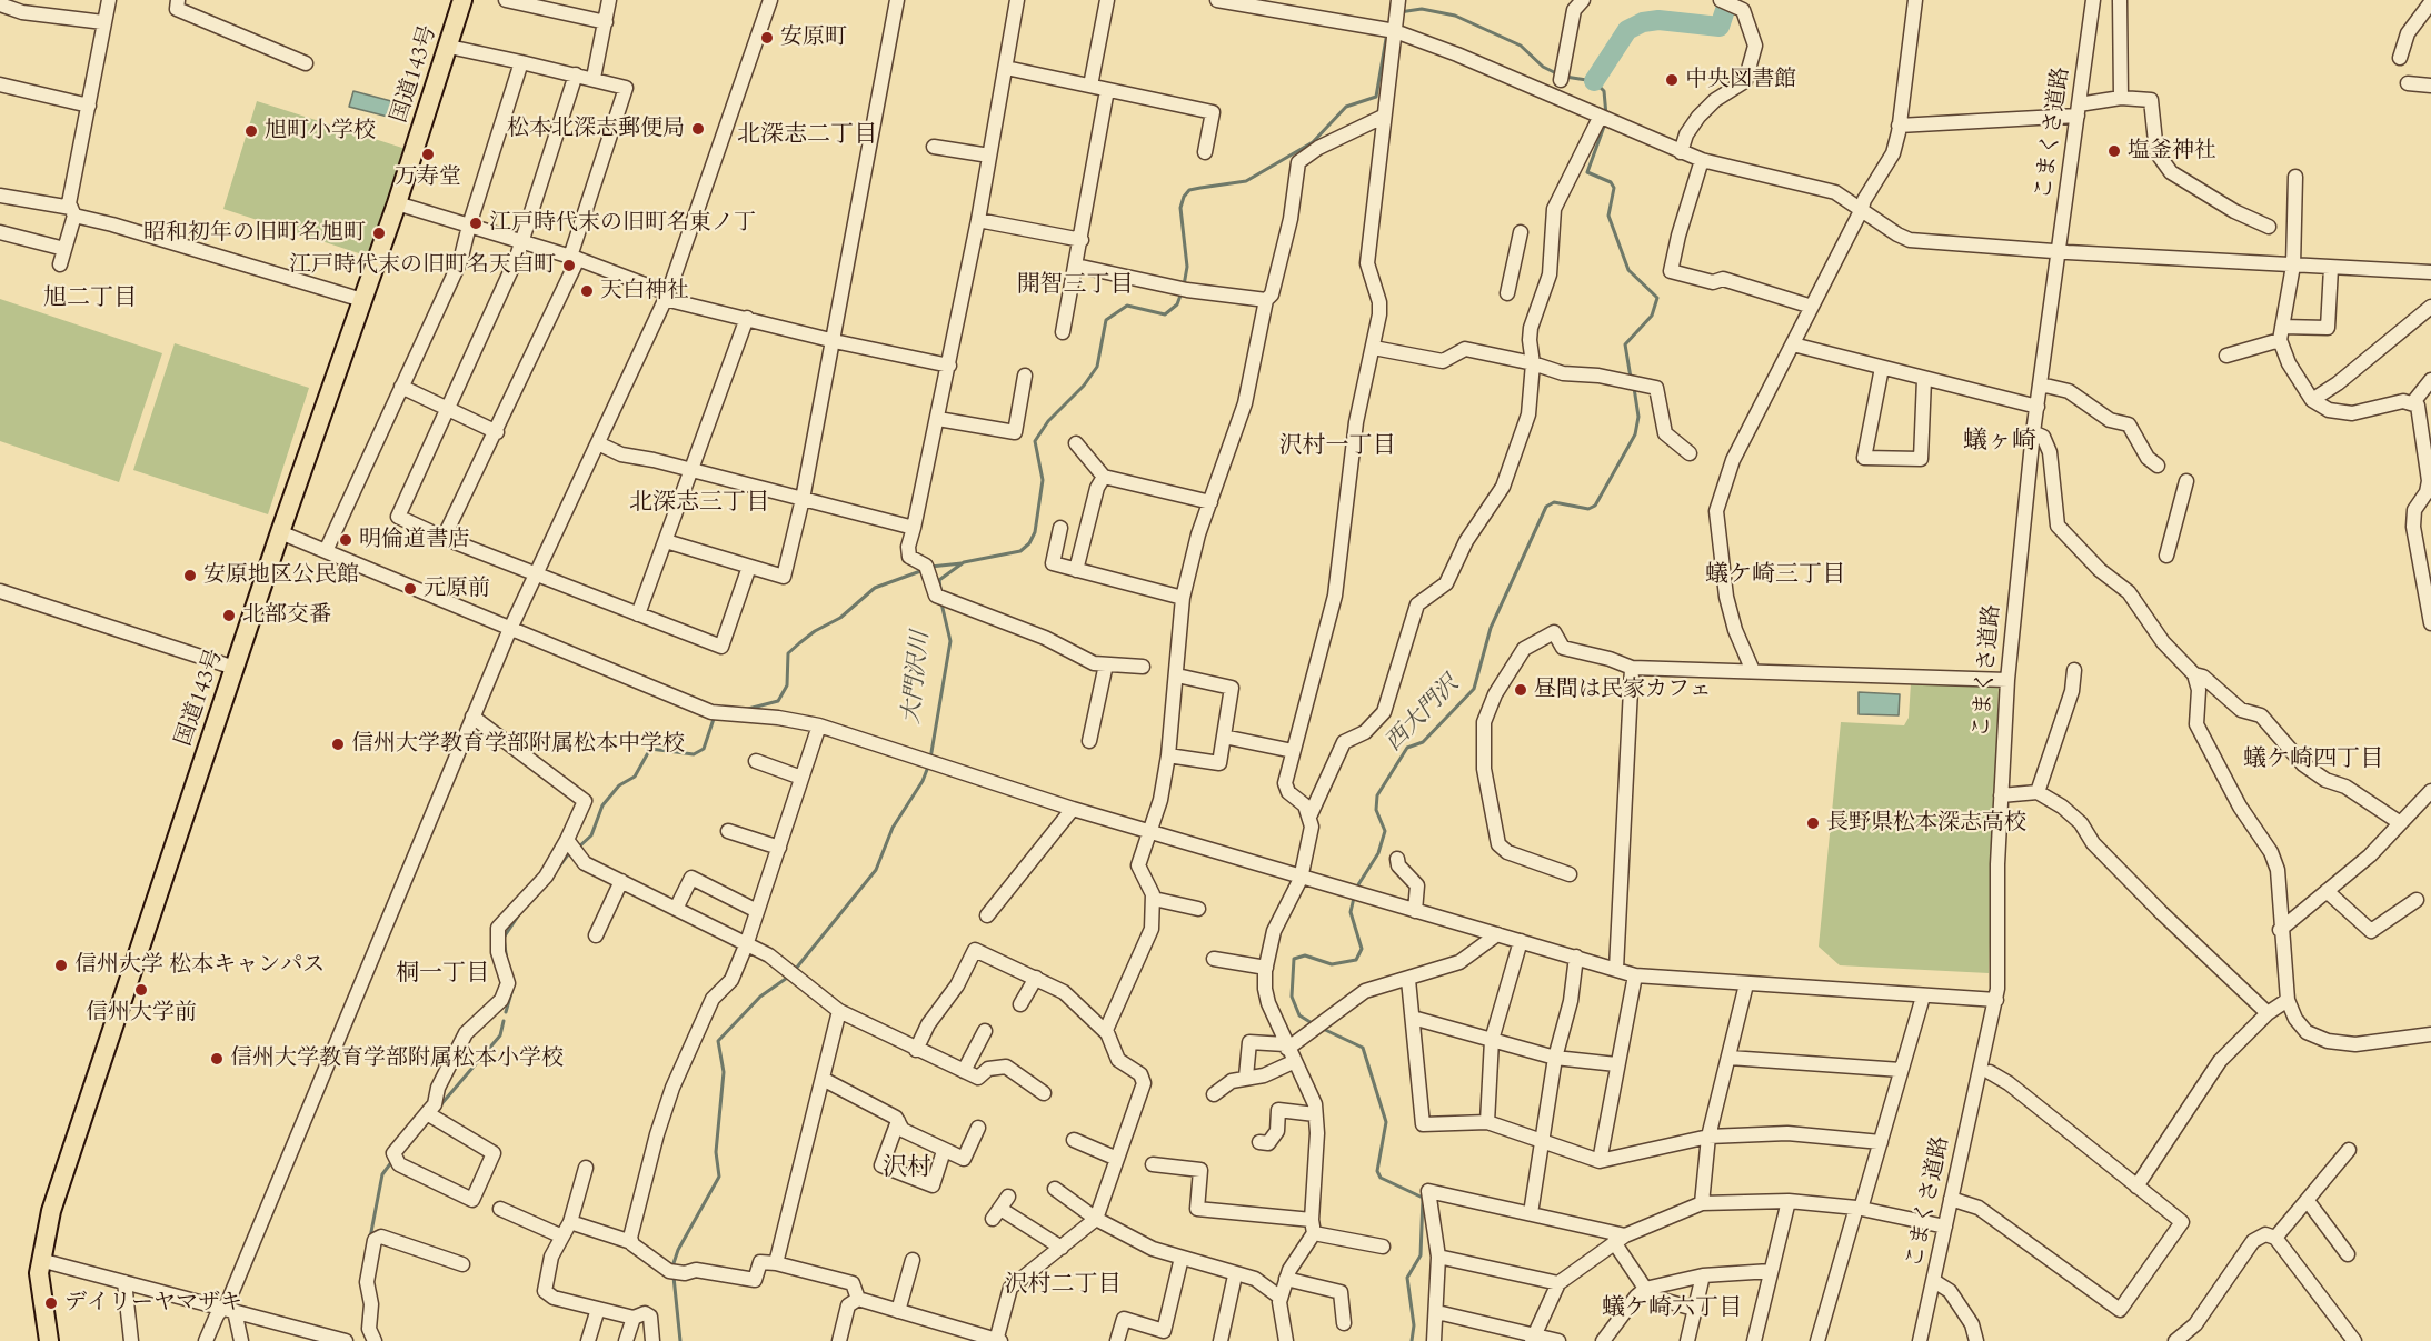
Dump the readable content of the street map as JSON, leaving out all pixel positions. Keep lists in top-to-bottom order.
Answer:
{
  "streets": {
    "highway": ["国道143号"],
    "street": ["こまくさ道路"]
  },
  "districts": [
    "北深志二丁目",
    "開智三丁目",
    "旭二丁目",
    "蟻ヶ崎",
    "沢村一丁目",
    "北深志三丁目",
    "蟻ケ崎三丁目",
    "蟻ケ崎四丁目",
    "桐一丁目",
    "沢村",
    "沢村二丁目",
    "蟻ケ崎六丁目"
  ],
  "water": ["大門沢川", "西大門沢"],
  "places": [
    "安原町",
    "中央図書館",
    "松本北深志郵便局",
    "旭町小学校",
    "塩釜神社",
    "万寿堂",
    "江戸時代末の旧町名東ノ丁",
    "昭和初年の旧町名旭町",
    "江戸時代末の旧町名天白町",
    "天白神社",
    "明倫道書店",
    "安原地区公民館",
    "元原前",
    "北部交番",
    "昼間は民家カフェ",
    "信州大学教育学部附属松本中学校",
    "長野県松本深志高校",
    "信州大学 松本キャンパス",
    "信州大学前",
    "信州大学教育学部附属松本小学校",
    "デイリーヤマザキ"
  ]
}
